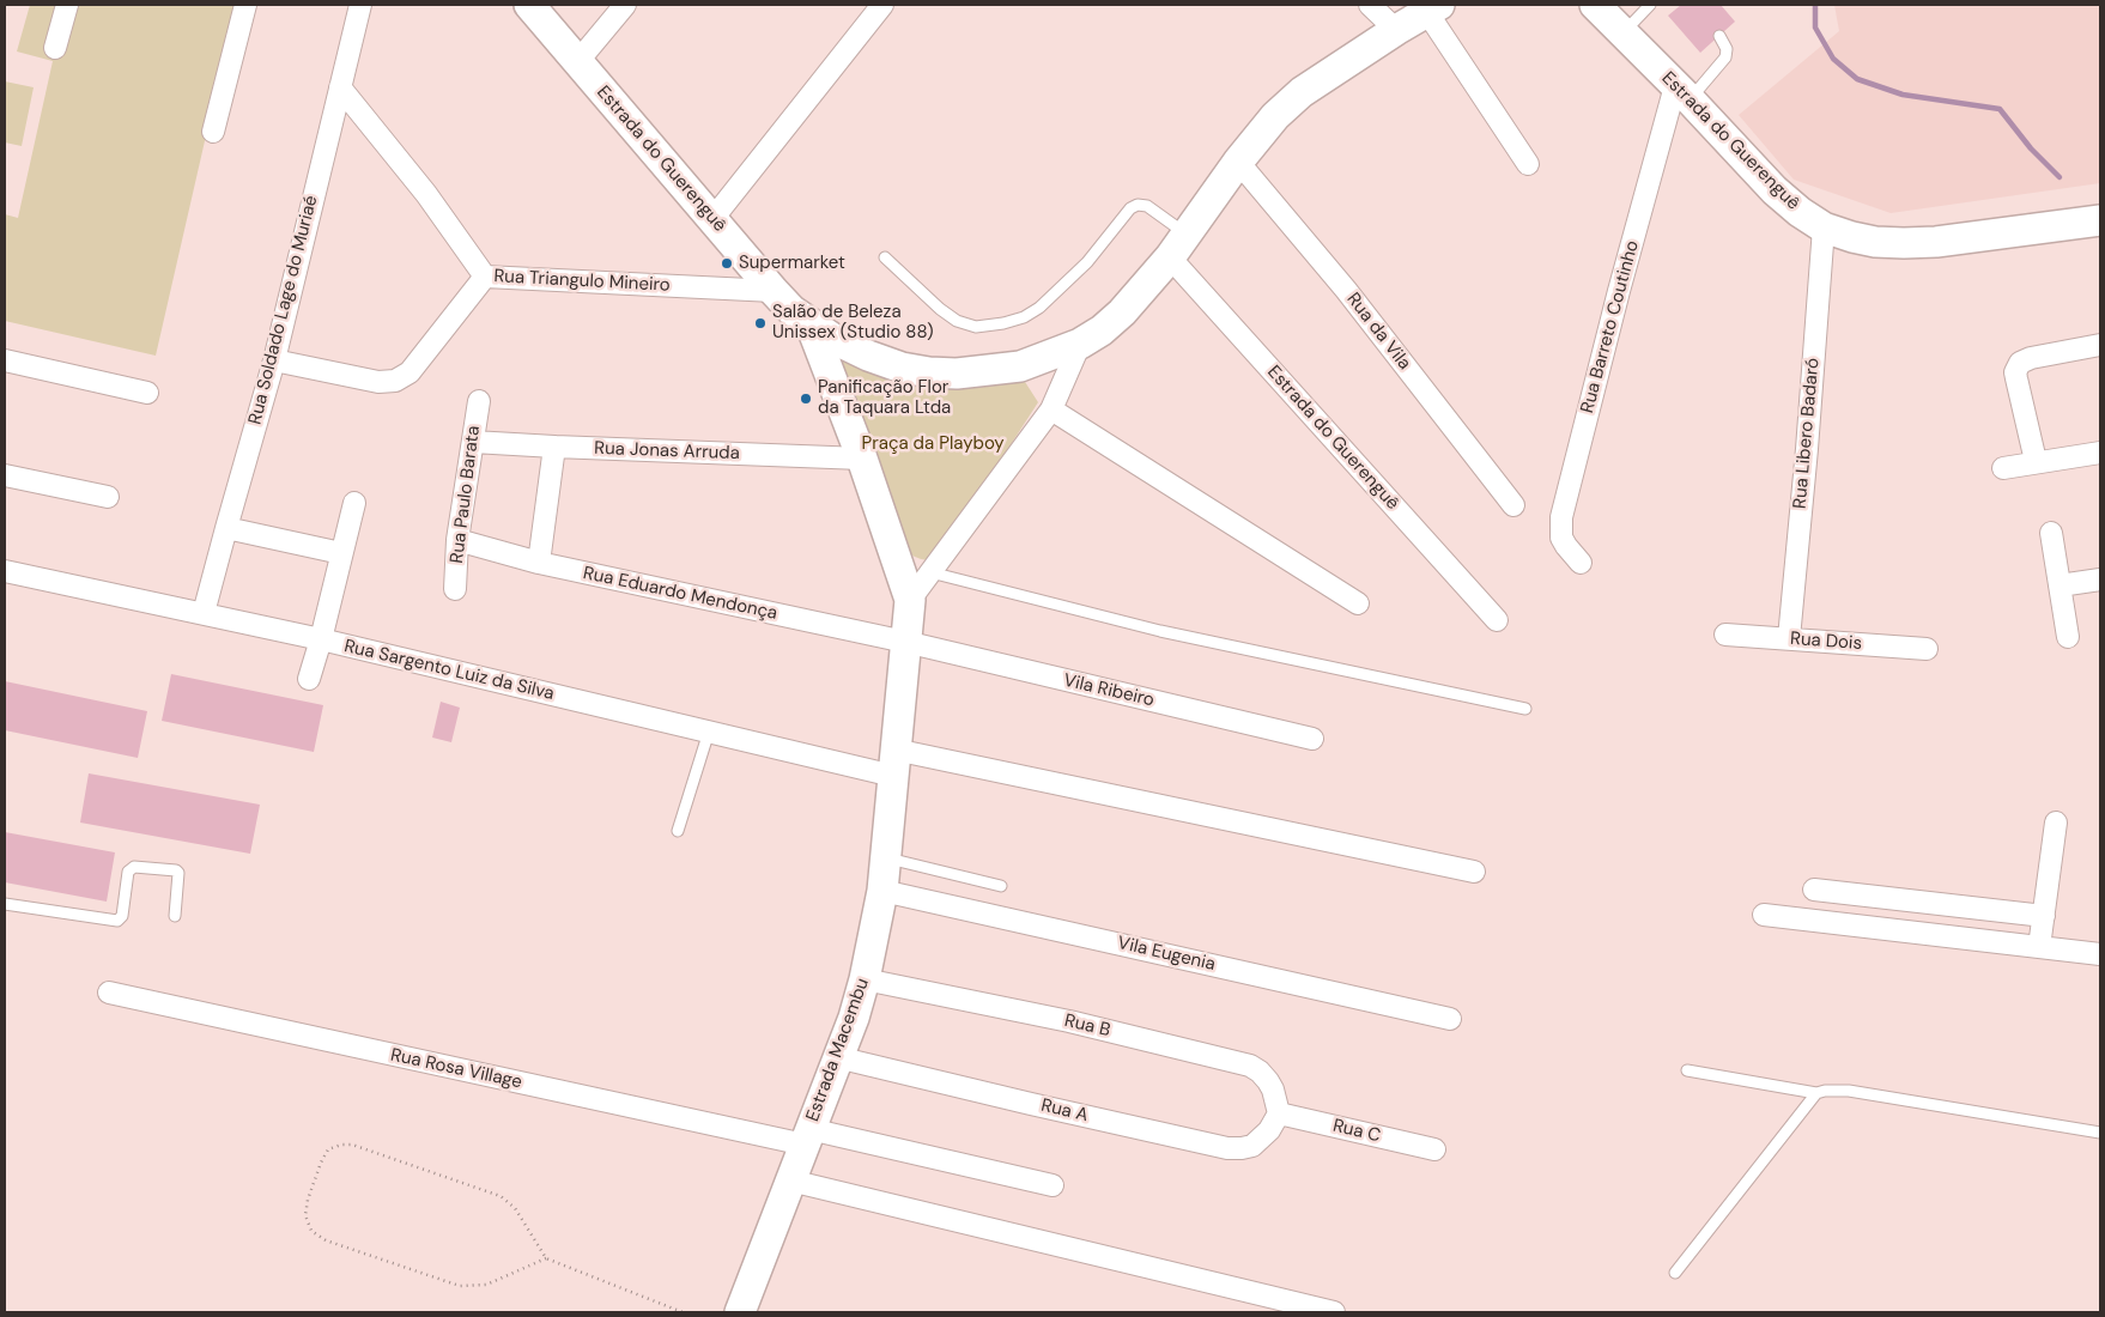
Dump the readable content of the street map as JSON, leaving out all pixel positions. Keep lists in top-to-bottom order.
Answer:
{
  "streets": {
    "main road": ["Estrada do Guerenguê", "Estrada Macembu"],
    "street": [
      "Rua Triangulo Mineiro",
      "Rua Soldado Lage do Muriaé",
      "Rua Barreto Coutinho",
      "Rua da Vila",
      "Rua Libero Badaró",
      "Rua Jonas Arruda",
      "Rua Paulo Barata",
      "Rua Eduardo Mendonça",
      "Rua Dois",
      "Rua Sargento Luiz da Silva",
      "Vila Ribeiro",
      "Vila Eugenia",
      "Rua B",
      "Rua Rosa Village",
      "Rua A",
      "Rua C"
    ]
  },
  "crossings": [
    ["Estrada do Guerenguê", "Rua Triangulo Mineiro"],
    ["Estrada do Guerenguê", "Rua Barreto Coutinho"],
    ["Estrada do Guerenguê", "Rua da Vila"],
    ["Estrada do Guerenguê", "Rua Libero Badaró"],
    ["Estrada do Guerenguê", "Estrada Macembu"],
    ["Rua Triangulo Mineiro", "Rua Soldado Lage do Muriaé"],
    ["Rua Soldado Lage do Muriaé", "Rua Sargento Luiz da Silva"],
    ["Rua Libero Badaró", "Rua Dois"],
    ["Rua Jonas Arruda", "Rua Paulo Barata"],
    ["Rua Jonas Arruda", "Estrada Macembu"],
    ["Rua Paulo Barata", "Rua Eduardo Mendonça"],
    ["Rua Eduardo Mendonça", "Vila Ribeiro"],
    ["Rua Eduardo Mendonça", "Estrada Macembu"],
    ["Rua Sargento Luiz da Silva", "Estrada Macembu"],
    ["Vila Ribeiro", "Estrada Macembu"],
    ["Vila Eugenia", "Estrada Macembu"],
    ["Rua B", "Estrada Macembu"],
    ["Rua B", "Rua A"],
    ["Rua B", "Rua C"],
    ["Estrada Macembu", "Rua Rosa Village"],
    ["Estrada Macembu", "Rua A"],
    ["Rua A", "Rua C"]
  ],
  "parks": ["Praça da Playboy"],
  "places": ["Supermarket", "Salão de Beleza Unissex (Studio 88)", "Panificação Flor da Taquara Ltda"]
}
